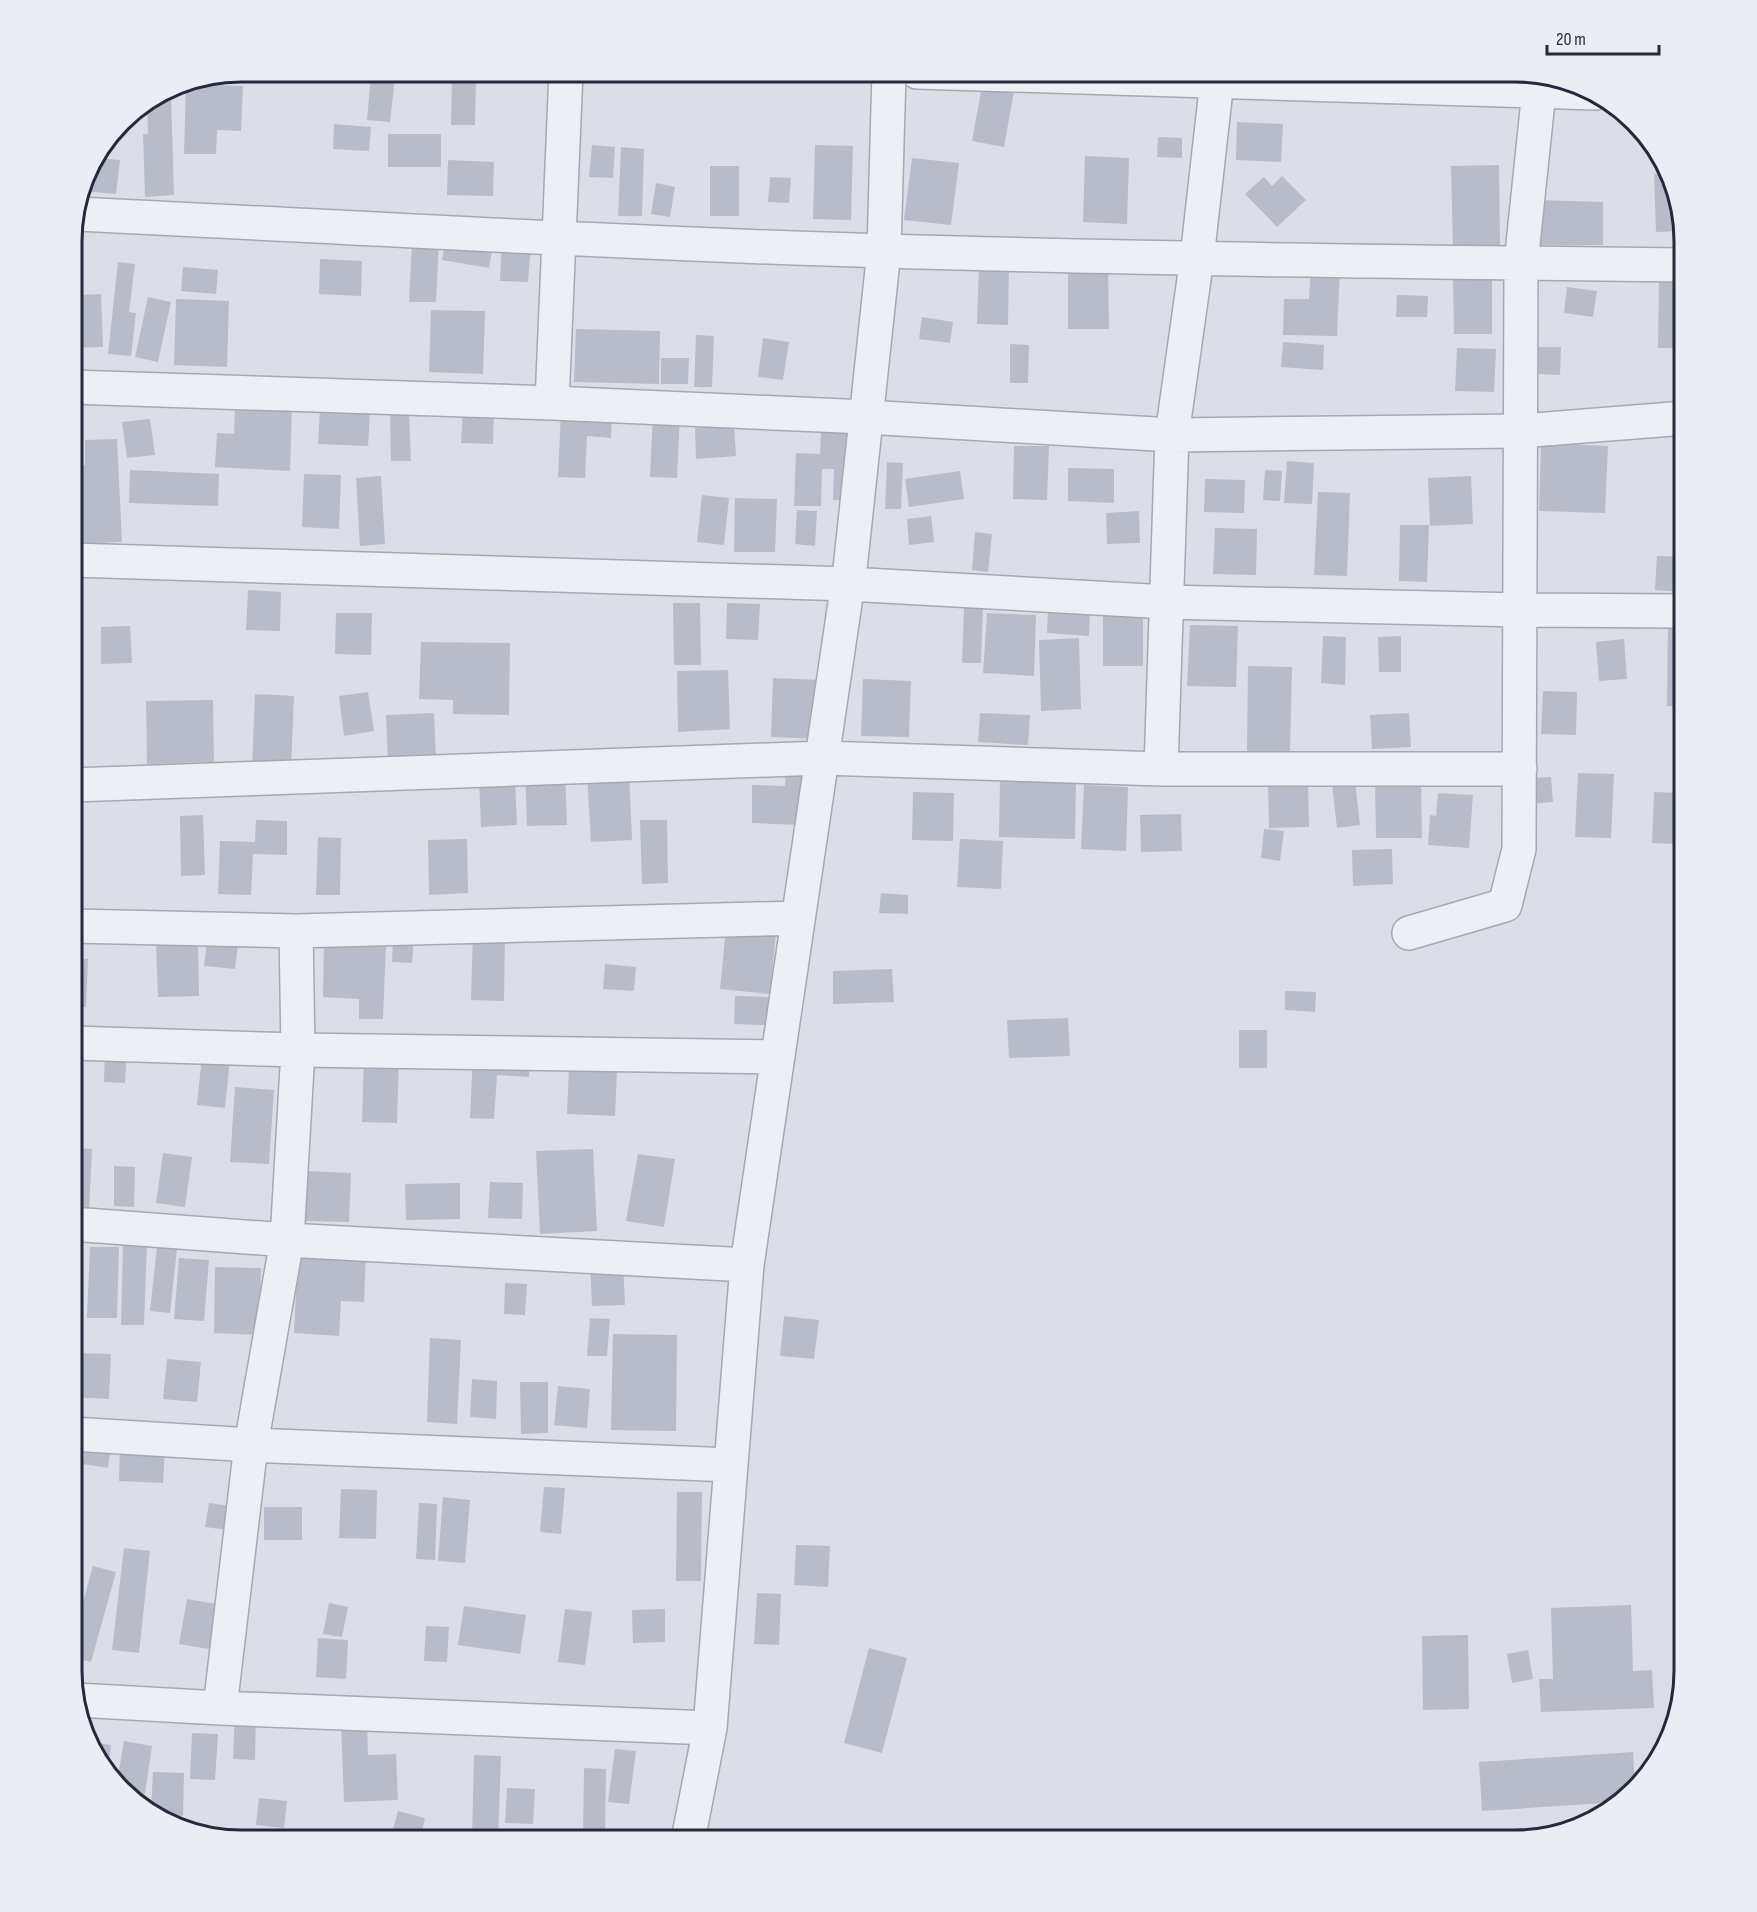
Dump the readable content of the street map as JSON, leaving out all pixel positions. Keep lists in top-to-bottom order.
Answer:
{
  "scale_bar": "20 m"
}
